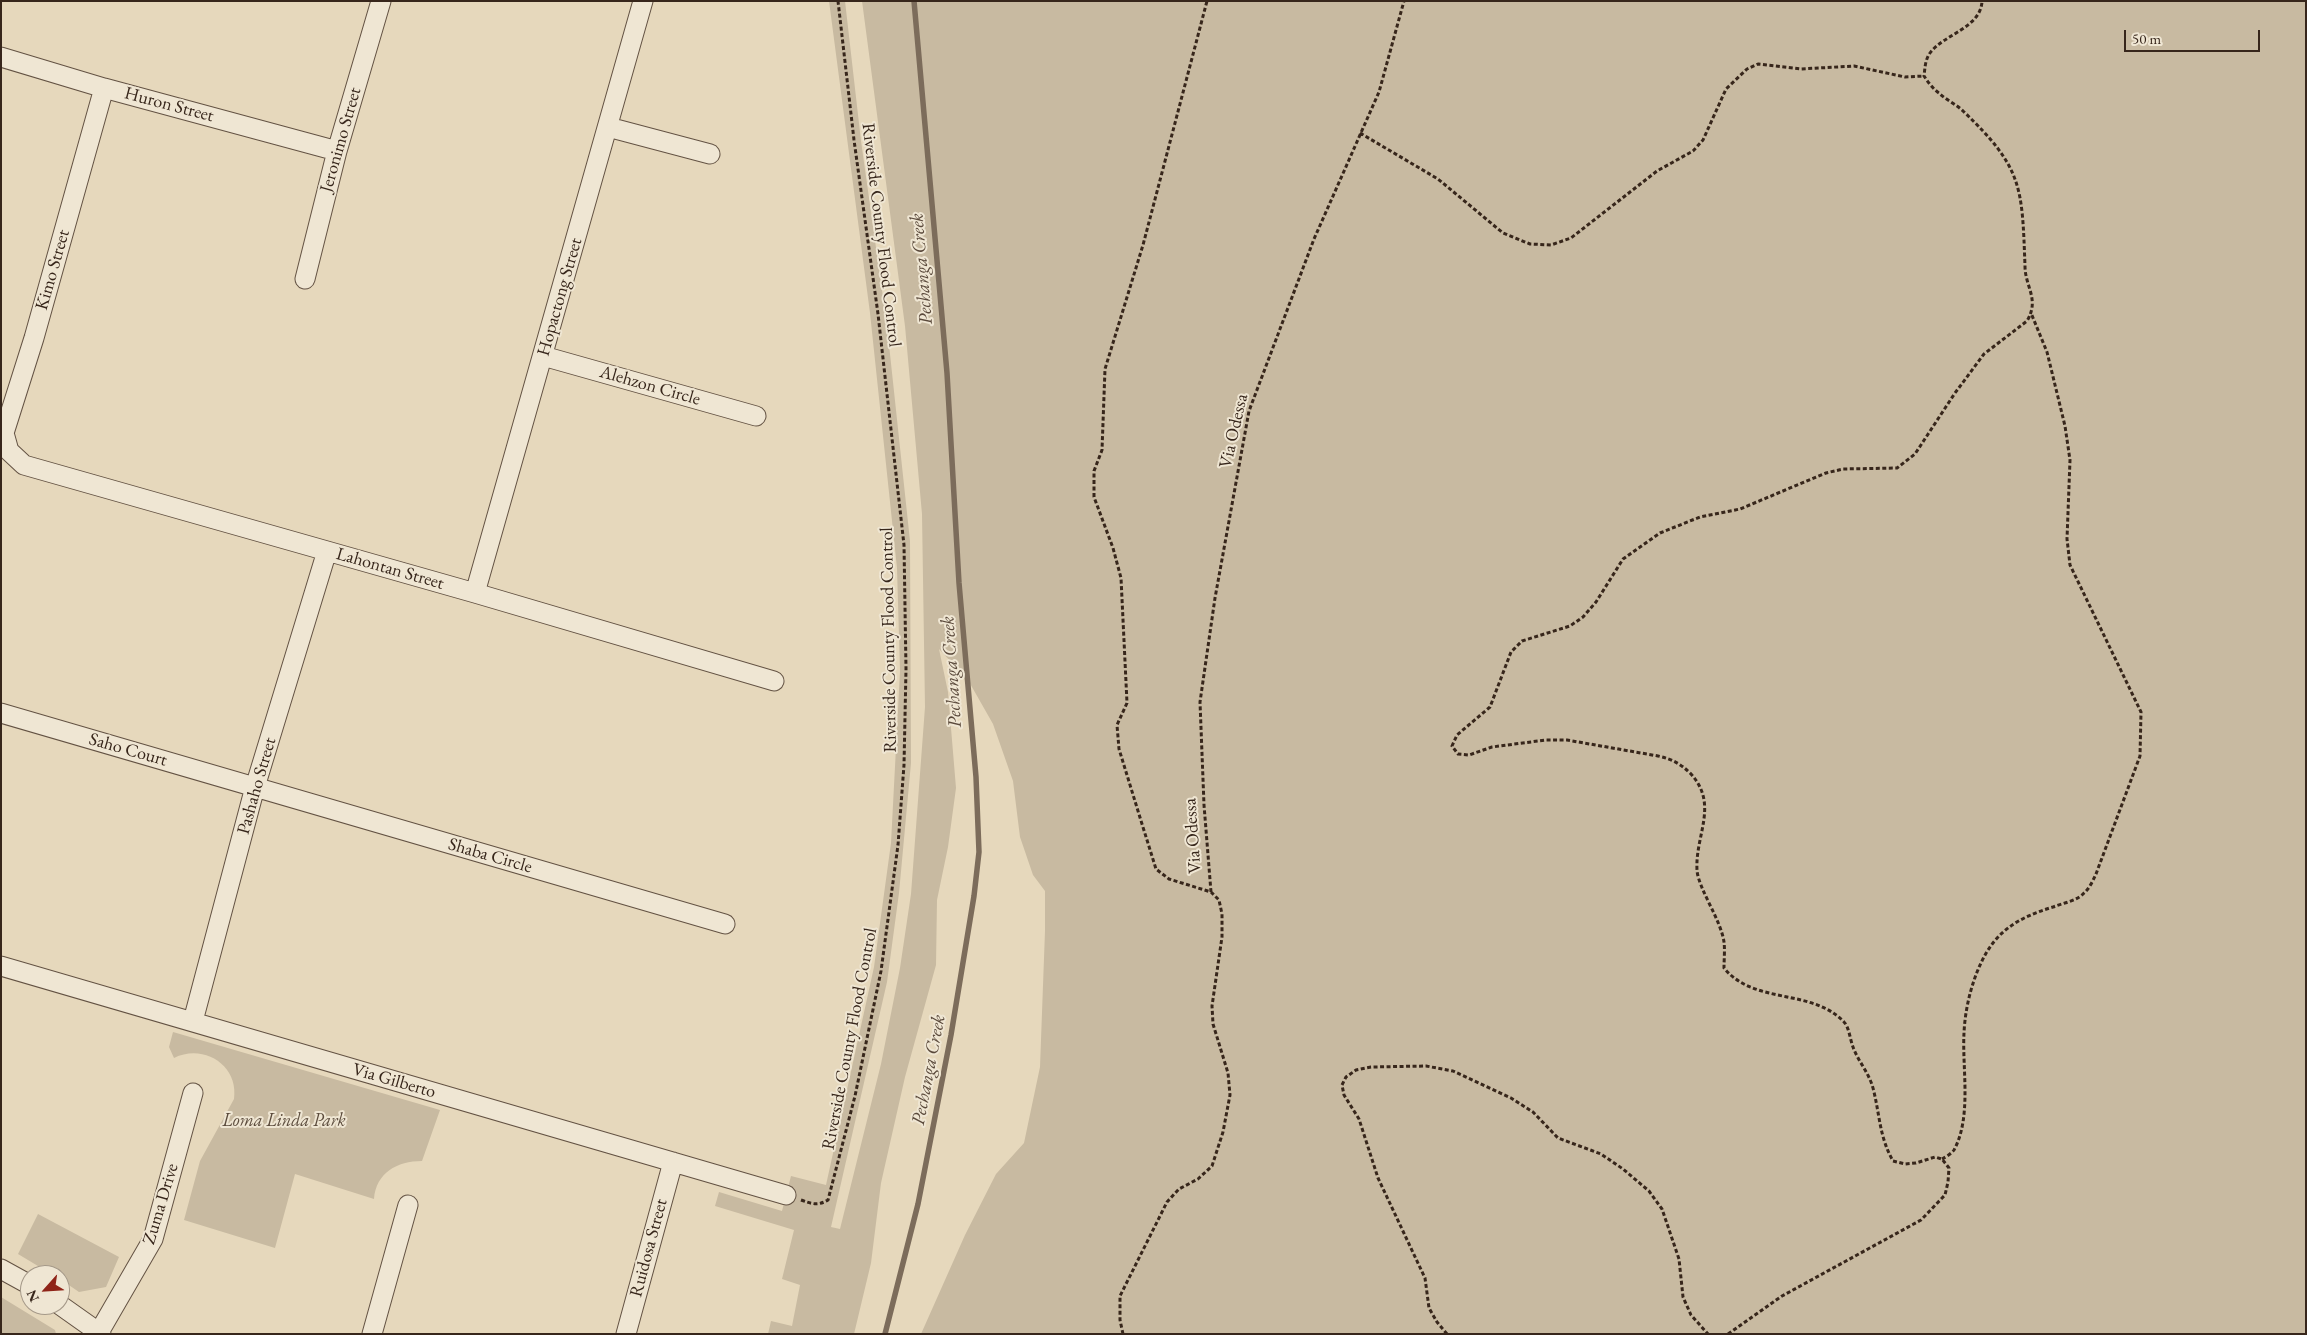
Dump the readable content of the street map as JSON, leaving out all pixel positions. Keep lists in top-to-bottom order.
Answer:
{
  "streets": {
    "street": [
      "Huron Street",
      "Jeronimo Street",
      "Kimo Street",
      "Hopactong Street",
      "Alehzon Circle",
      "Lahontan Street",
      "Saho Court",
      "Pashaho Street",
      "Shaba Circle",
      "Via Gilberto",
      "Zuma Drive",
      "Ruidosa Street"
    ],
    "path": ["Riverside County Flood Control", "Via Odessa"]
  },
  "crossings": [
    ["Huron Street", "Jeronimo Street"],
    ["Huron Street", "Kimo Street"],
    ["Riverside County Flood Control", "Via Gilberto"],
    ["Kimo Street", "Lahontan Street"],
    ["Hopactong Street", "Alehzon Circle"],
    ["Hopactong Street", "Lahontan Street"],
    ["Lahontan Street", "Pashaho Street"],
    ["Saho Court", "Pashaho Street"],
    ["Saho Court", "Shaba Circle"],
    ["Pashaho Street", "Shaba Circle"],
    ["Pashaho Street", "Via Gilberto"],
    ["Via Gilberto", "Ruidosa Street"]
  ],
  "water": ["Pechanga Creek"],
  "parks": ["Loma Linda Park"],
  "scale_bar": "50 m",
  "north": "bottom left"
}
